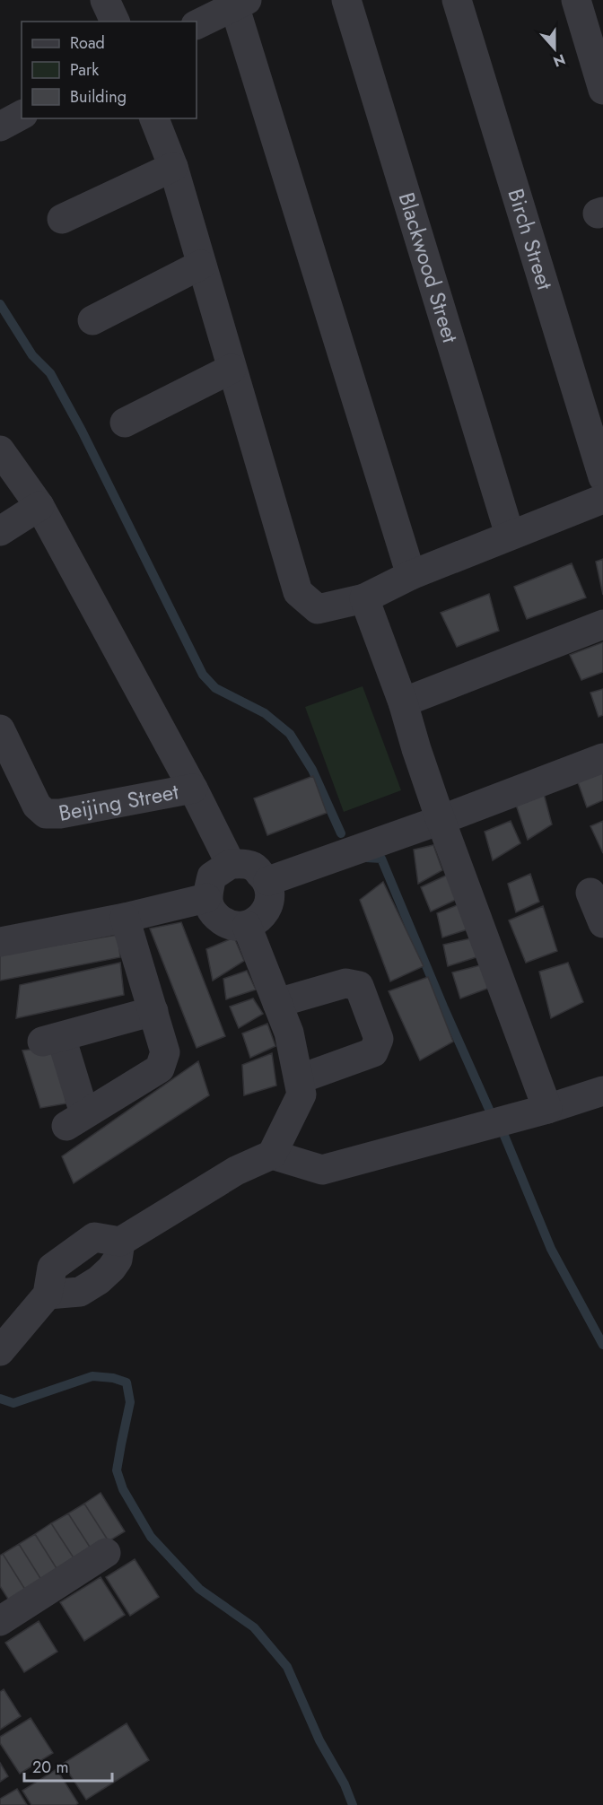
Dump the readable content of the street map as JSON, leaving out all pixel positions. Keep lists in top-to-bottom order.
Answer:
{
  "streets": {
    "street": ["Birch Street", "Blackwood Street", "Beijing Street"]
  },
  "legend": ["Road", "Park", "Building"],
  "scale_bar": "20 m",
  "north": "bottom"
}
